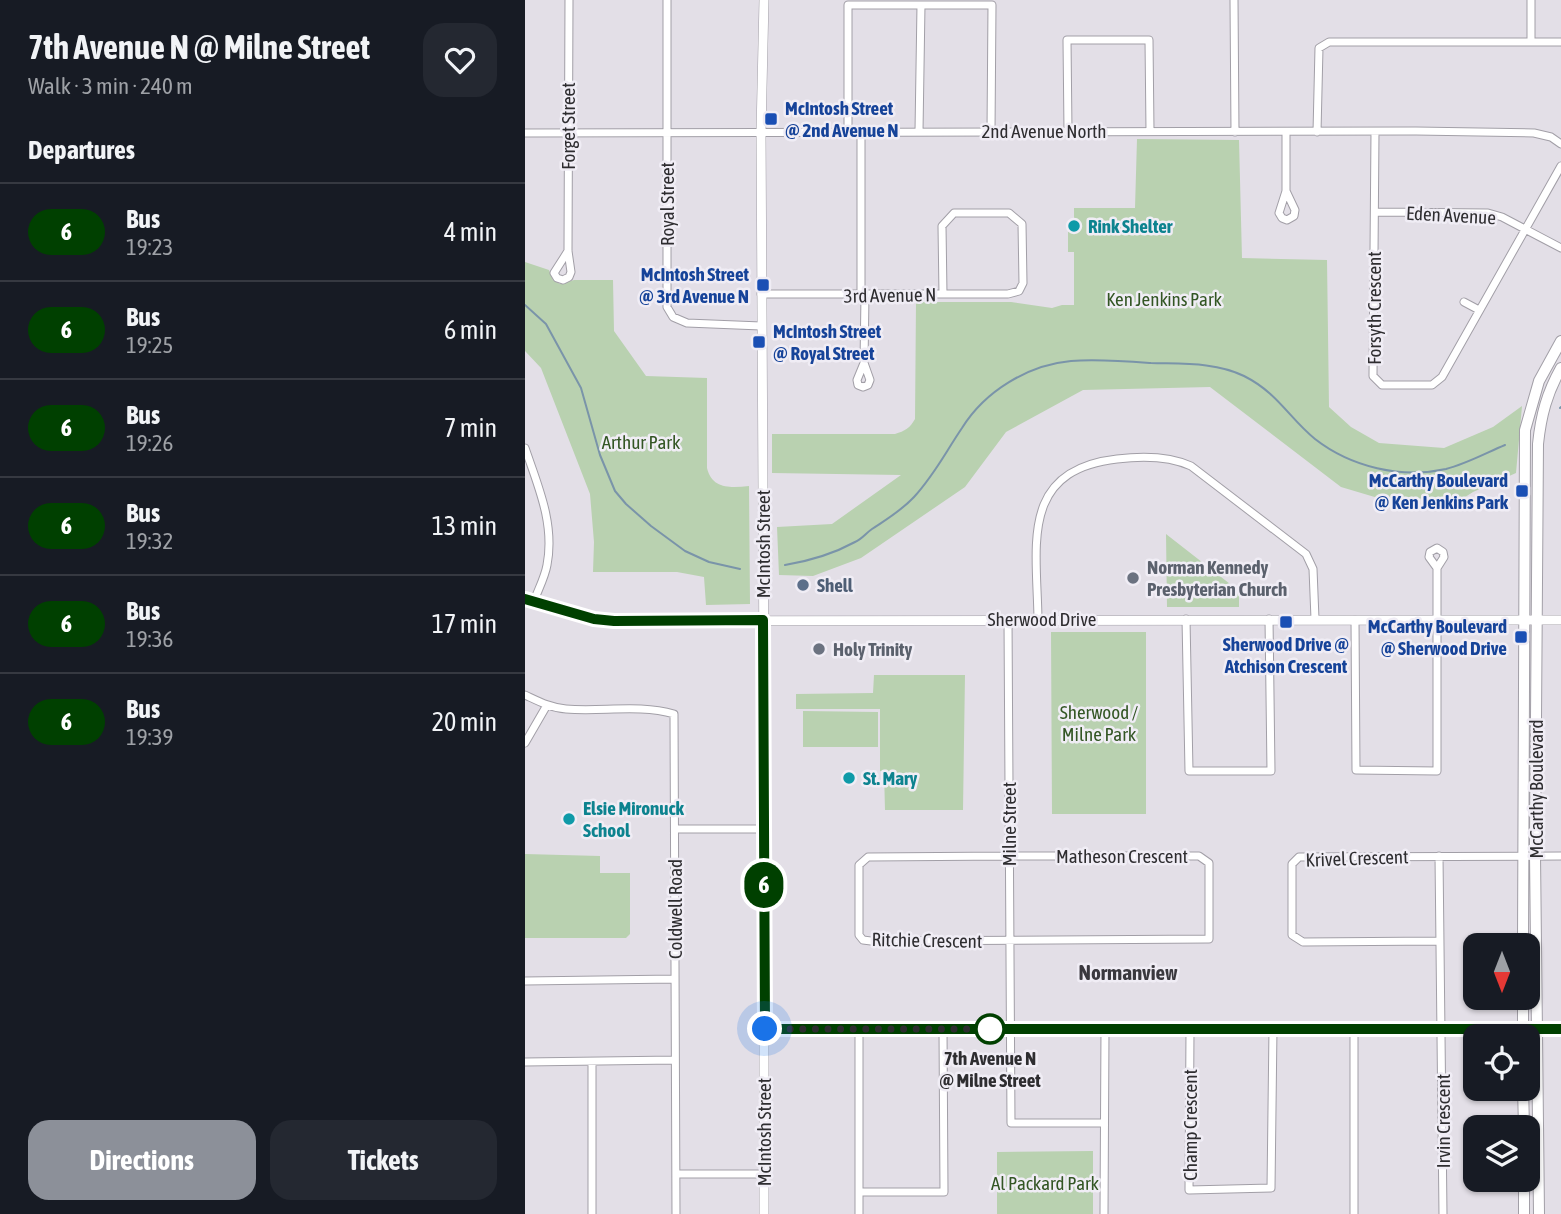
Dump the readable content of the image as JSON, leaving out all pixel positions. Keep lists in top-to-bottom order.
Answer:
{
  "streets": {
    "main road": ["McCarthy Boulevard"],
    "street": [
      "Forget Street",
      "2nd Avenue North",
      "Royal Street",
      "Eden Avenue",
      "3rd Avenue N",
      "Forsyth Crescent",
      "McIntosh Street",
      "Sherwood Drive",
      "Milne Street",
      "Matheson Crescent",
      "Krivel Crescent",
      "Coldwell Road",
      "Ritchie Crescent",
      "Irvin Crescent",
      "Champ Crescent"
    ]
  },
  "crossings": [
    ["Forget Street", "2nd Avenue North"],
    ["2nd Avenue North", "Royal Street"],
    ["2nd Avenue North", "Forsyth Crescent"],
    ["2nd Avenue North", "McIntosh Street"],
    ["Royal Street", "McIntosh Street"],
    ["Eden Avenue", "Forsyth Crescent"],
    ["3rd Avenue N", "McIntosh Street"],
    ["McIntosh Street", "Sherwood Drive"],
    ["Sherwood Drive", "McCarthy Boulevard"],
    ["Sherwood Drive", "Milne Street"],
    ["McCarthy Boulevard", "Krivel Crescent"],
    ["Milne Street", "Matheson Crescent"],
    ["Milne Street", "Ritchie Crescent"],
    ["Matheson Crescent", "Ritchie Crescent"],
    ["Krivel Crescent", "Irvin Crescent"]
  ],
  "districts": ["Normanview"],
  "parks": [
    "Ken Jenkins Park",
    "Arthur Park",
    "Sherwood / Milne Park",
    "Al Packard Park"
  ],
  "places": {
    "transit": [
      "McIntosh Street @ 2nd Avenue N",
      "McIntosh Street @ 3rd Avenue N",
      "McIntosh Street @ Royal Street",
      "McCarthy Boulevard @ Ken Jenkins Park",
      "Sherwood Drive @ Atchison Crescent",
      "McCarthy Boulevard @ Sherwood Drive"
    ],
    "other": [
      "Rink Shelter",
      "Norman Kennedy Presbyterian Church",
      "Shell",
      "Holy Trinity",
      "St. Mary",
      "Elsie Mironuck School",
      "7th Avenue N @ Milne Street"
    ]
  },
  "lines": ["bus line 6"],
  "north": "bottom",
  "page": {
    "heading": [
      ["7th Avenue N @ Milne Street", "Walk · 3 min · 240 m"],
      "Departures"
    ],
    "on_map": "6",
    "list": [
      {
        "mark": "6",
        "name": "Bus",
        "note": "19:23",
        "value": "4 min"
      },
      {
        "mark": "6",
        "name": "Bus",
        "note": "19:25",
        "value": "6 min"
      },
      {
        "mark": "6",
        "name": "Bus",
        "note": "19:26",
        "value": "7 min"
      },
      {
        "mark": "6",
        "name": "Bus",
        "note": "19:32",
        "value": "13 min"
      },
      {
        "mark": "6",
        "name": "Bus",
        "note": "19:36",
        "value": "17 min"
      },
      {
        "mark": "6",
        "name": "Bus",
        "note": "19:39",
        "value": "20 min"
      }
    ],
    "buttons": ["Directions", "Tickets"]
  }
}
